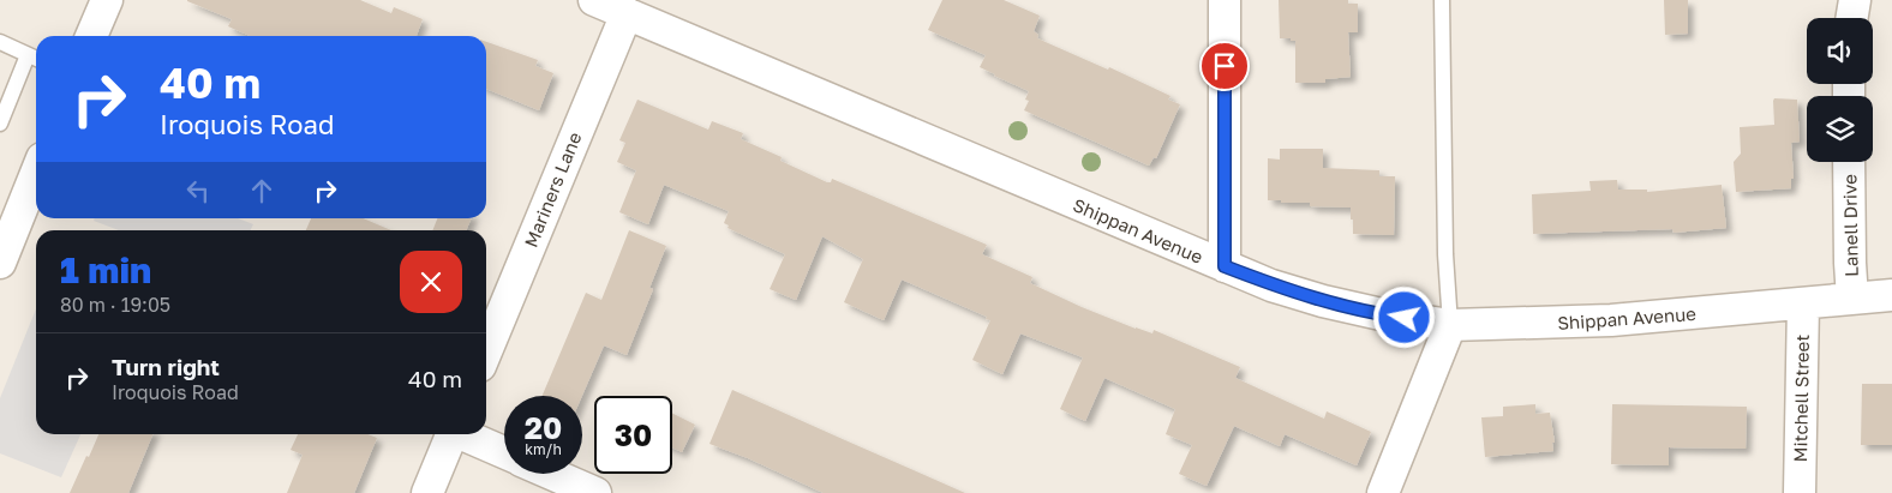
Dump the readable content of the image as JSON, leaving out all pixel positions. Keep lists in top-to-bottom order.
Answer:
{
  "streets": {
    "street": [
      "Mariners Lane",
      "Lanell Drive",
      "Shippan Avenue",
      "Mitchell Street"
    ]
  },
  "crossings": [
    ["Mariners Lane", "Shippan Avenue"],
    ["Lanell Drive", "Shippan Avenue"],
    ["Shippan Avenue", "Mitchell Street"]
  ],
  "page": {
    "turn": ["40 m", "Iroquois Road"],
    "heading": ["1 min", "80 m · 19:05"],
    "list": [
      {
        "name": "Turn right",
        "note": "Iroquois Road",
        "value": "40 m"
      }
    ],
    "speed": "20 km/h",
    "limit": "30"
  }
}
